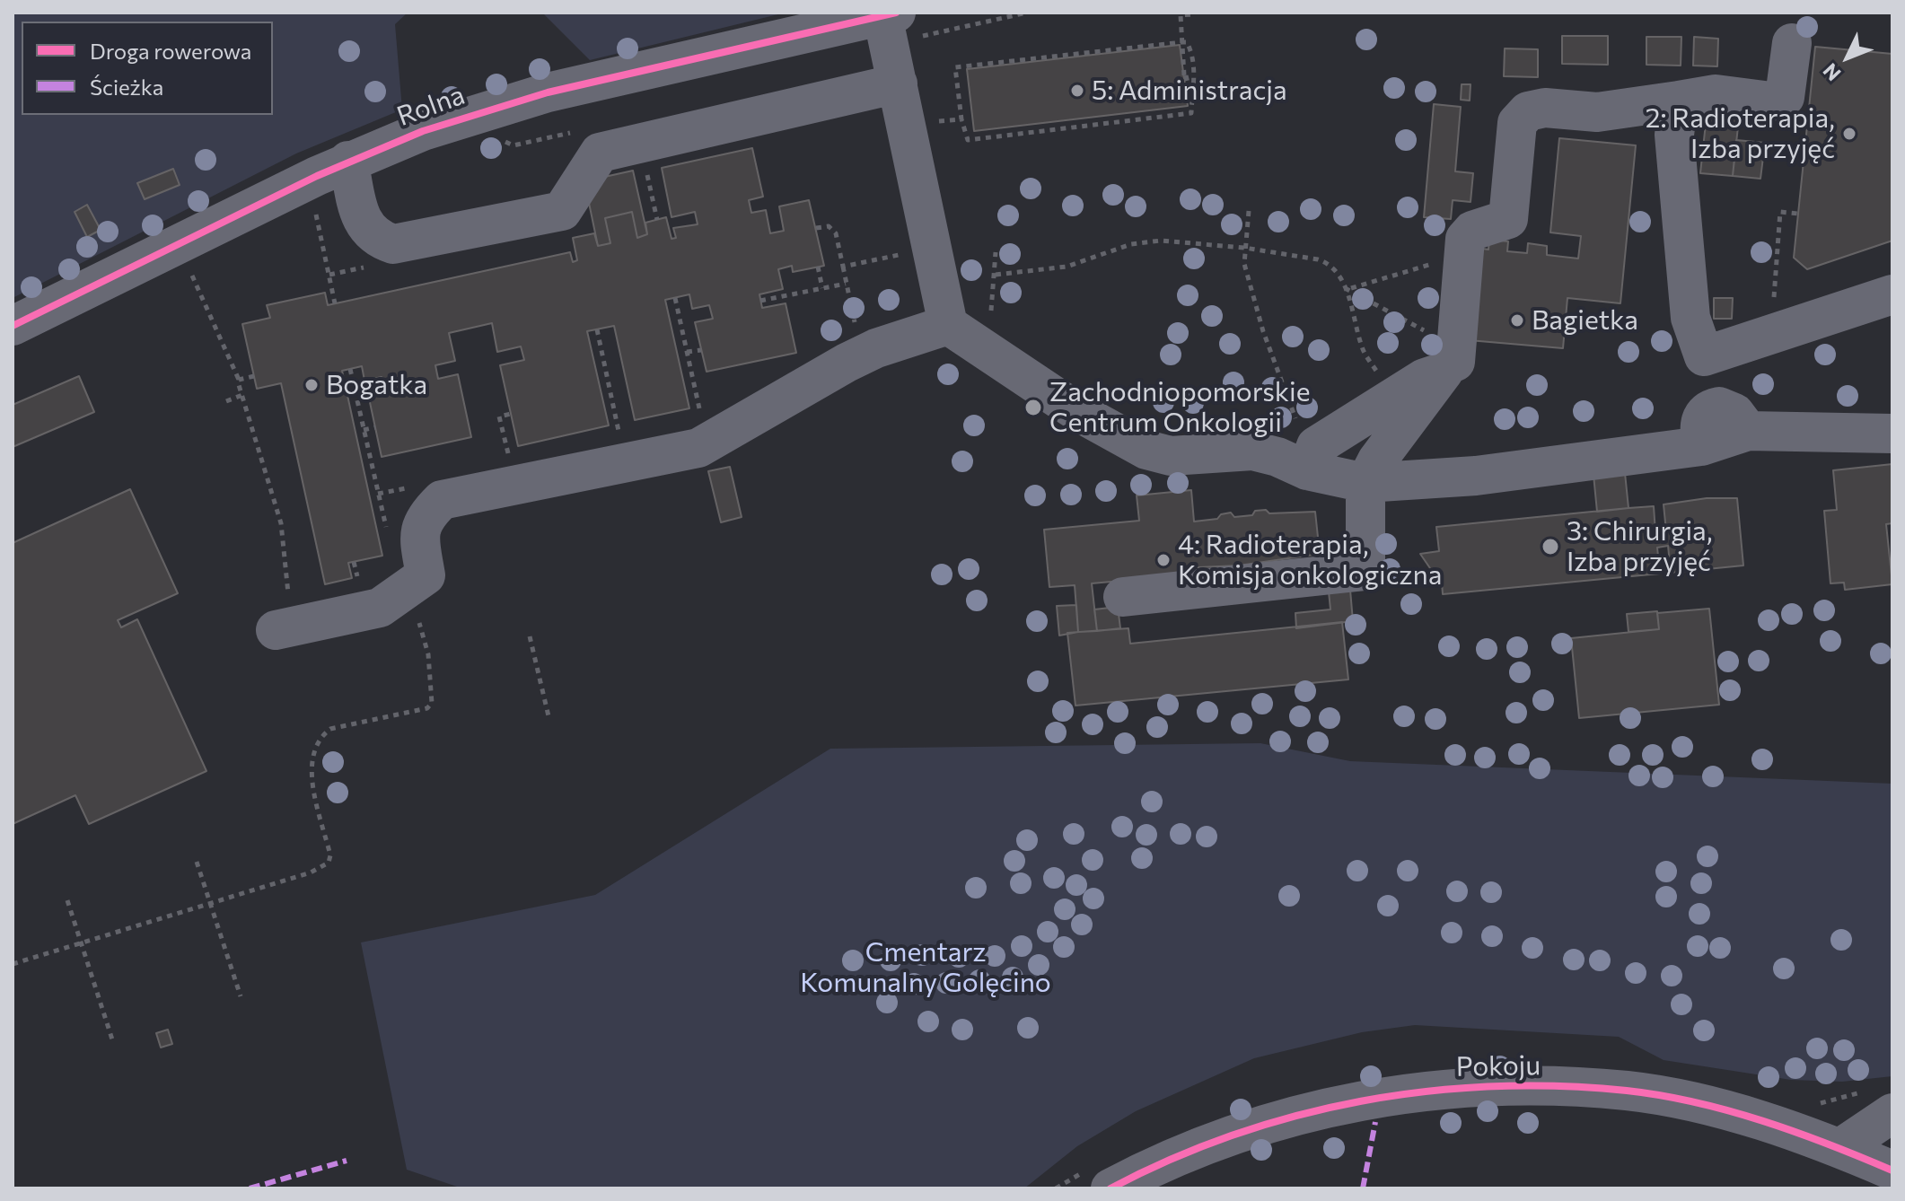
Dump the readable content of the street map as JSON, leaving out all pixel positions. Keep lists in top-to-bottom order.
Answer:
{
  "streets": {
    "street": ["Rolna", "Pokoju"]
  },
  "parks": ["Cmentarz Komunalny Golęcino"],
  "places": [
    "5: Administracja",
    "2: Radioterapia, Izba przyjęć",
    "Bagietka",
    "Bogatka",
    "Zachodniopomorskie Centrum Onkologii",
    "3: Chirurgia, Izba przyjęć",
    "4: Radioterapia, Komisja onkologiczna"
  ],
  "legend": ["Droga rowerowa", "Ścieżka"],
  "north": "bottom left"
}
